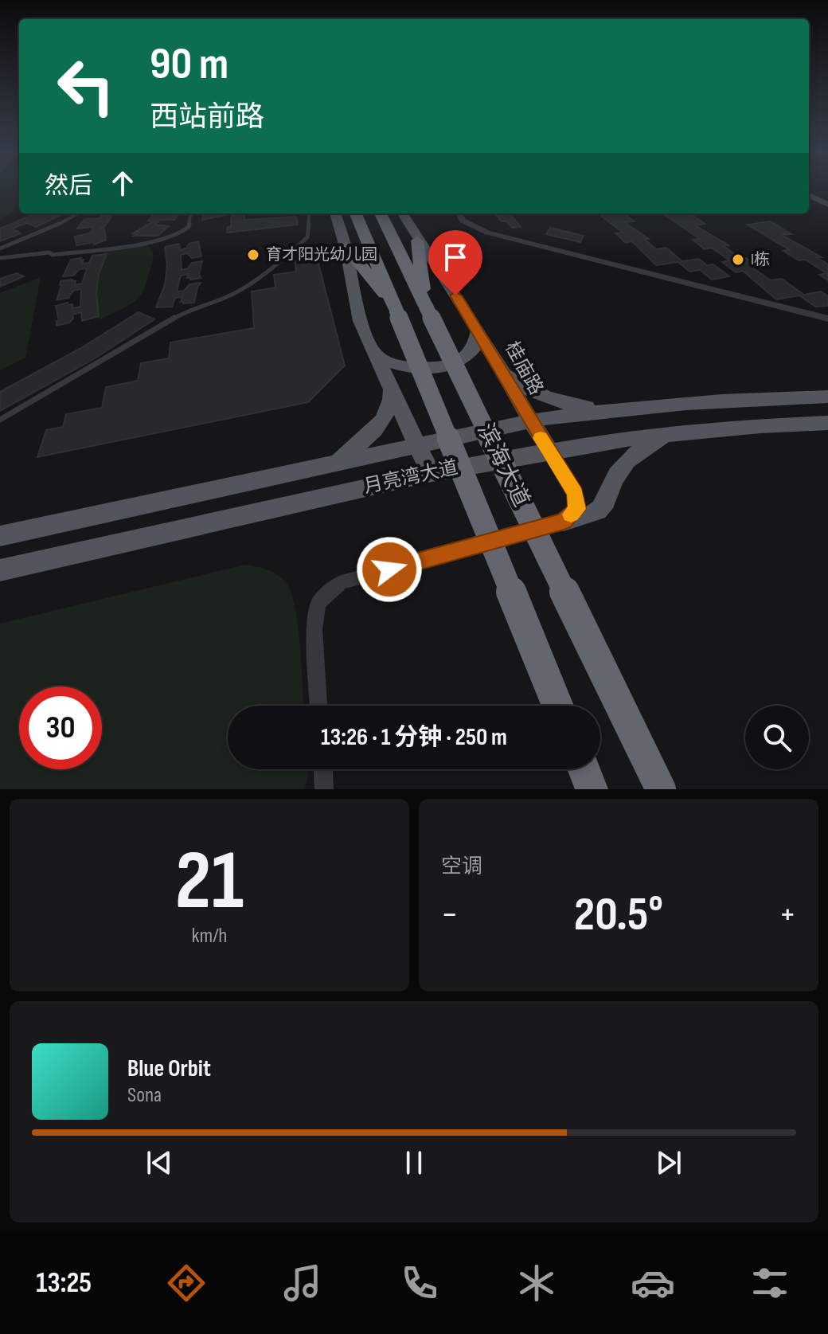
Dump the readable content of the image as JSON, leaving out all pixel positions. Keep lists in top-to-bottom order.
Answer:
{
  "streets": {
    "highway": ["滨海大道"],
    "main road": ["桂庙路", "月亮湾大道"]
  },
  "crossings": [
    ["桂庙路", "月亮湾大道"]
  ],
  "places": ["育才阳光幼儿园", "I栋"],
  "page": {
    "turn": ["90 m", "西站前路"],
    "then": "然后",
    "limit": "30",
    "trip": "13:26 · 1 分钟 · 250 m",
    "tile": [
      ["21", "km/h"],
      "空调"
    ],
    "heat": ["−", "20.5°", "+"],
    "song": ["Blue Orbit", "Sona"],
    "tabs": "13:25"
  }
}
